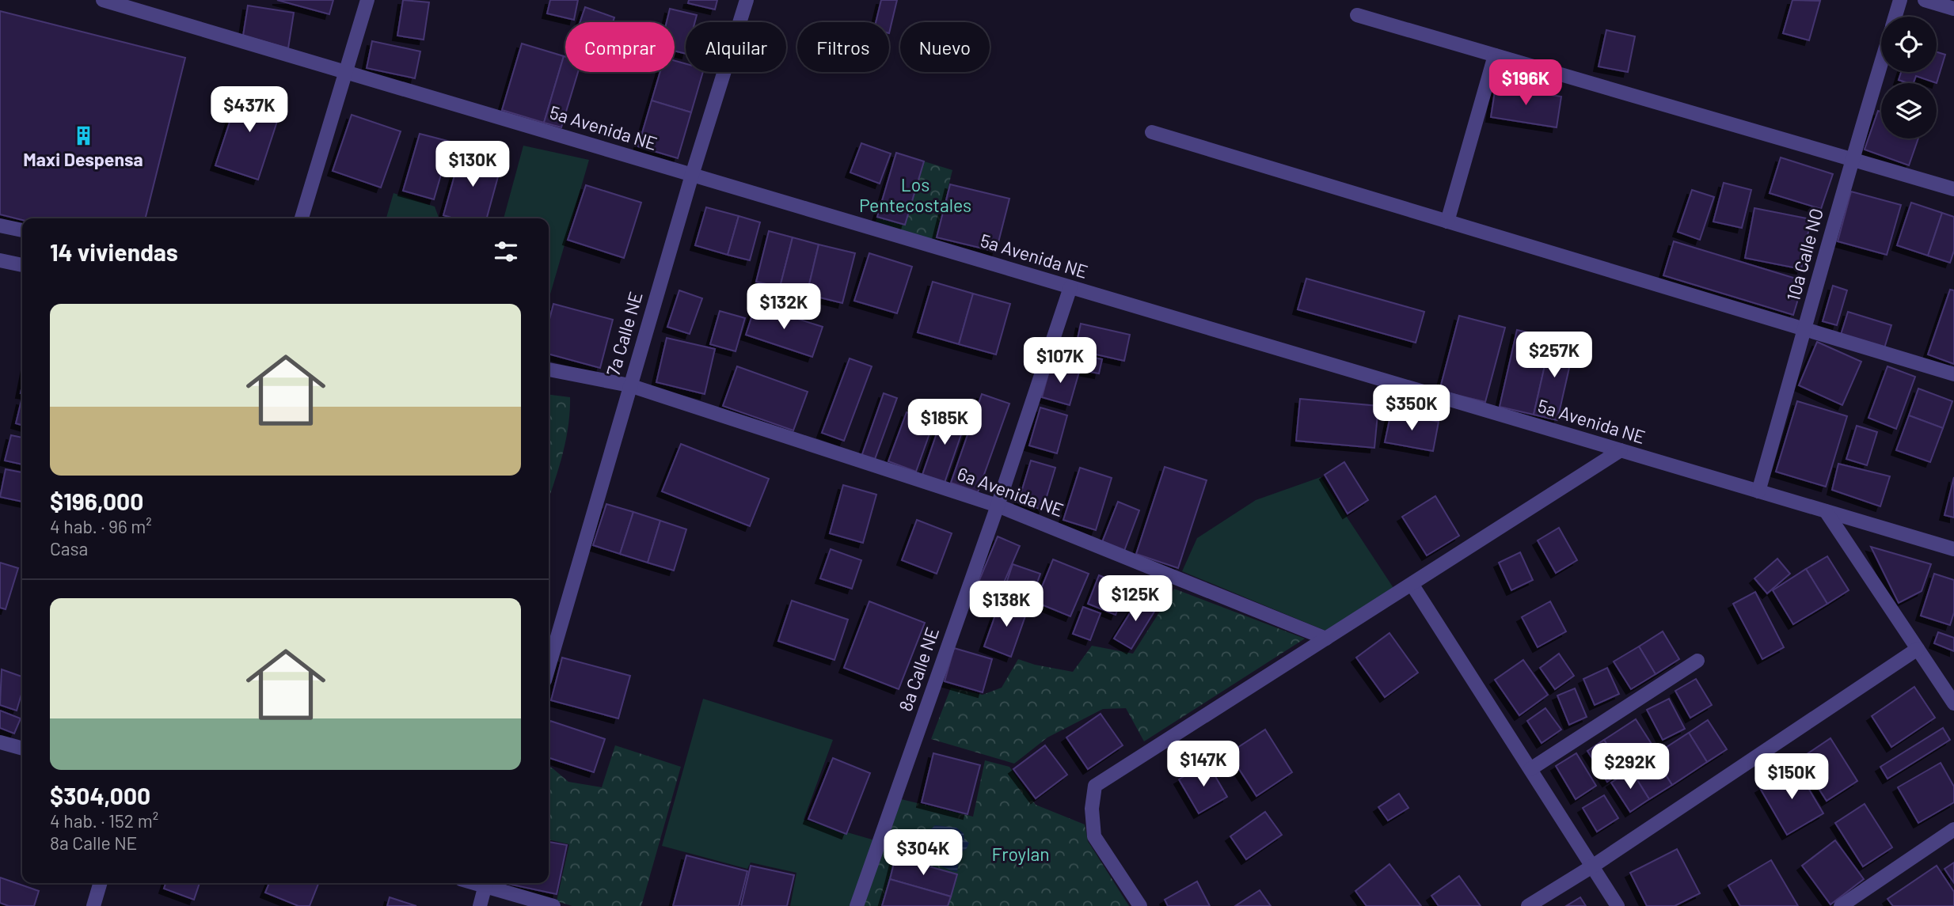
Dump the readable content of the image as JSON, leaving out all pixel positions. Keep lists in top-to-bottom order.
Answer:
{
  "streets": {
    "street": [
      "5a Avenida NE",
      "10a Calle NO",
      "7a Calle NE",
      "6a Avenida NE",
      "8a Calle NE"
    ]
  },
  "crossings": [
    ["5a Avenida NE", "10a Calle NO"],
    ["5a Avenida NE", "7a Calle NE"],
    ["5a Avenida NE", "8a Calle NE"],
    ["7a Calle NE", "6a Avenida NE"],
    ["6a Avenida NE", "8a Calle NE"]
  ],
  "parks": ["Los Pentecostales", "Froylan"],
  "places": {
    "building": ["Maxi Despensa"]
  },
  "page": {
    "chip": [
      "Comprar",
      "Alquilar",
      "Filtros",
      "Nuevo"
    ],
    "price": [
      "$196K",
      "$437K",
      "$130K",
      "$132K",
      "$257K",
      "$107K",
      "$350K",
      "$185K",
      "$125K",
      "$138K",
      "$147K",
      "$292K",
      "$150K",
      "$304K"
    ],
    "heading": "14 viviendas",
    "list": [
      {
        "name": "$196,000",
        "note": "4 hab. · 96 m² · Casa"
      },
      {
        "name": "$304,000",
        "note": "4 hab. · 152 m² · 8a Calle NE"
      }
    ]
  }
}
